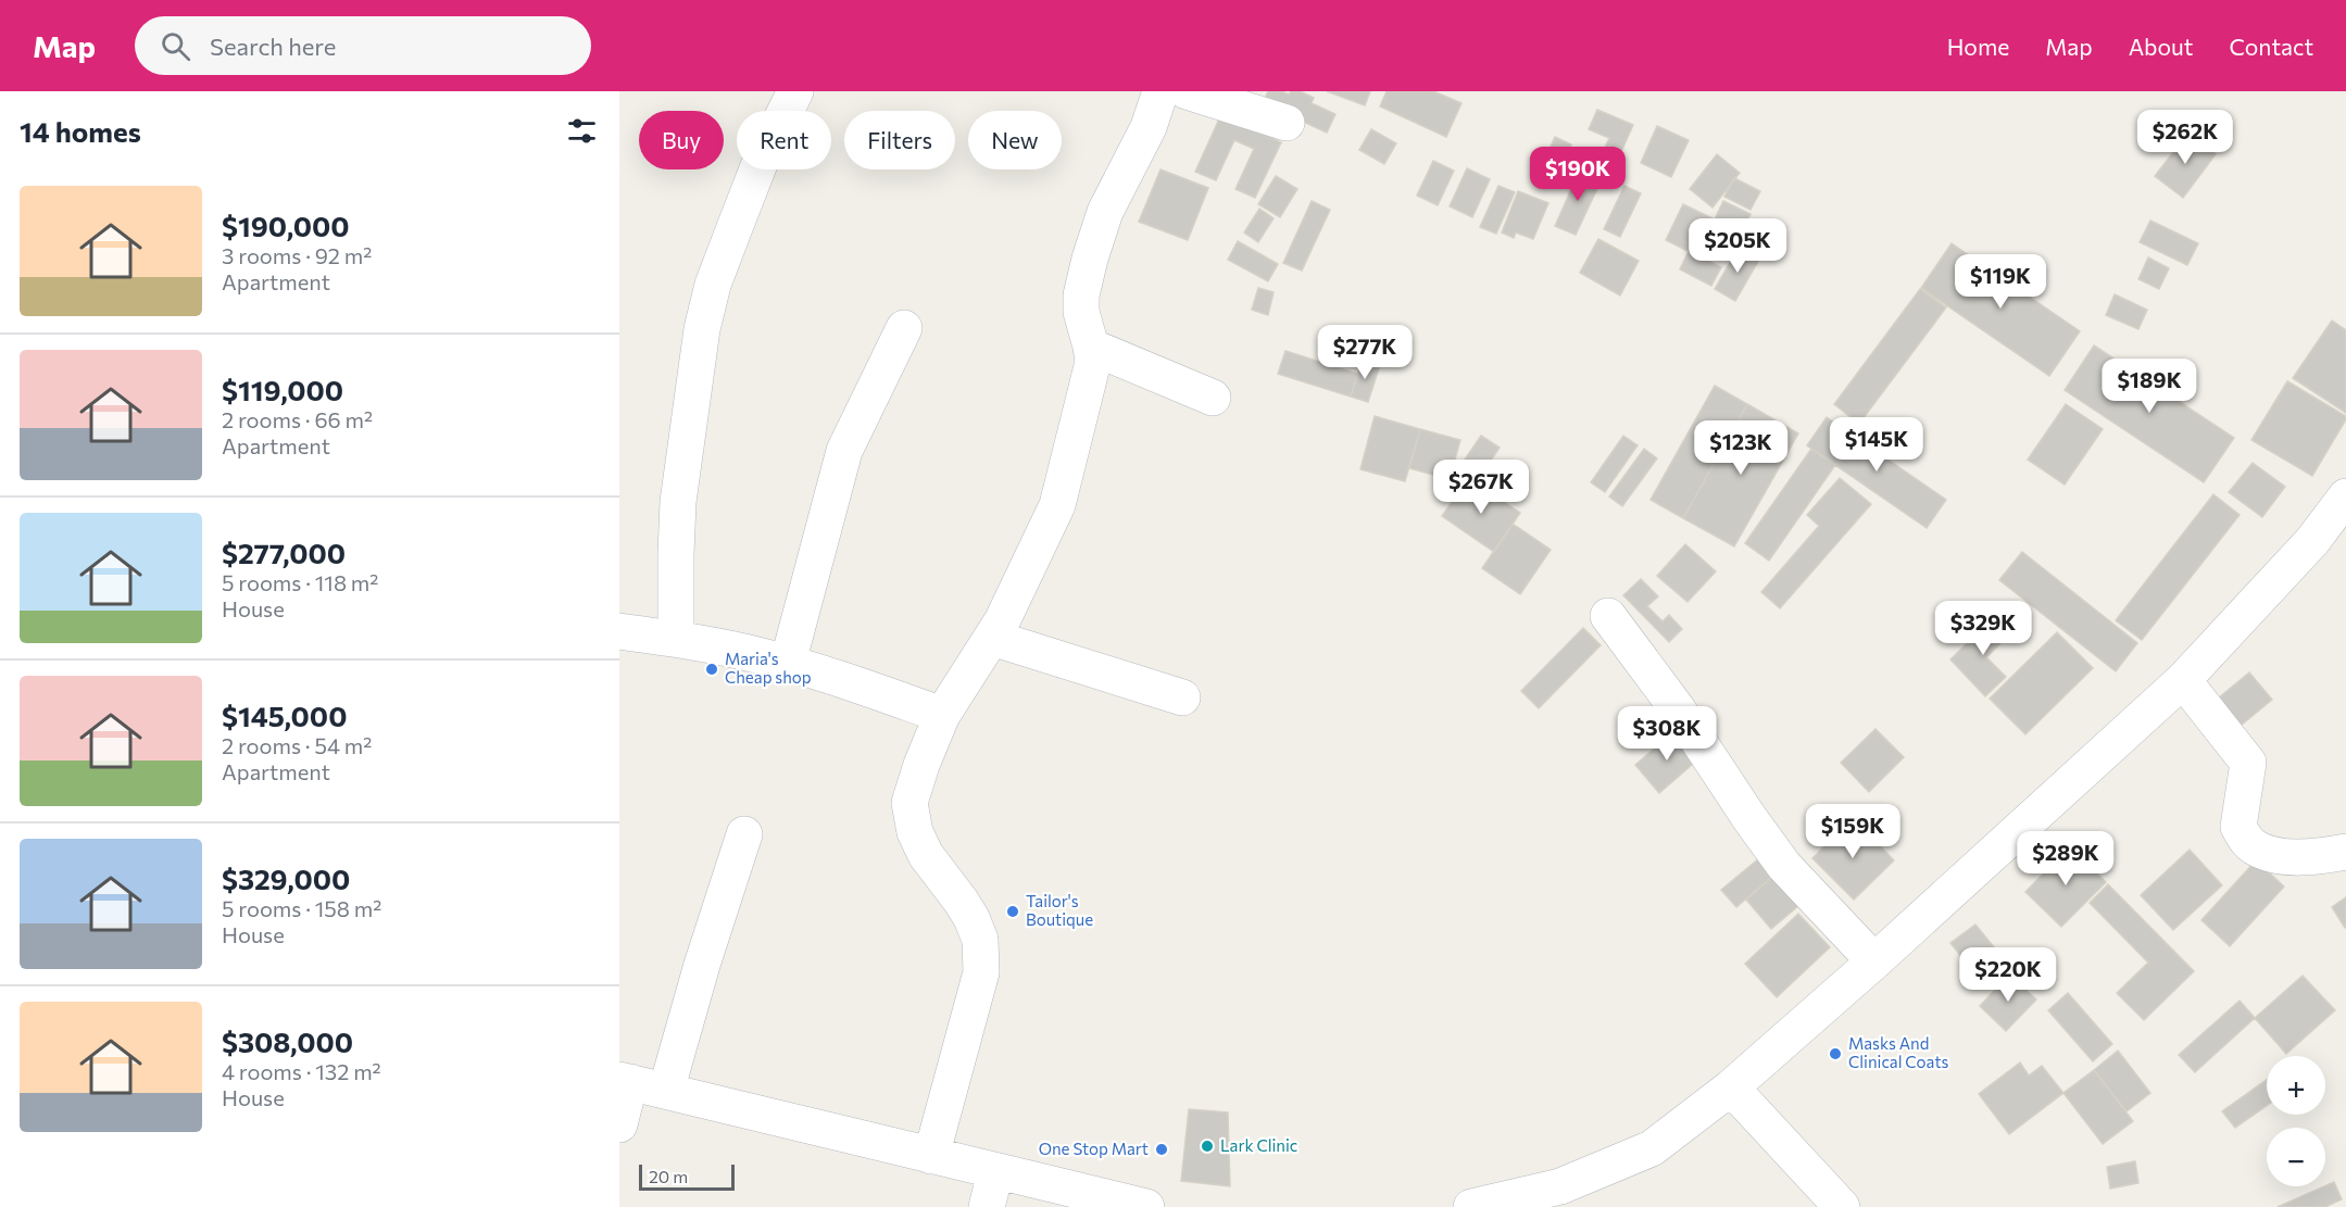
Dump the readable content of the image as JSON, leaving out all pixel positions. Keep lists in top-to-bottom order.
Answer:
{
  "places": [
    "Maria's Cheap shop",
    "Tailor's Boutique",
    "Masks And Clinical Coats",
    "Lark Clinic",
    "One Stop Mart"
  ],
  "scale_bar": "20 m",
  "page": {
    "header": "Map",
    "search": "Search here",
    "nav": [
      "Home",
      "Map",
      "About",
      "Contact"
    ],
    "heading": "14 homes",
    "price": [
      "$262K",
      "$190K",
      "$205K",
      "$119K",
      "$277K",
      "$189K",
      "$145K",
      "$123K",
      "$267K",
      "$329K",
      "$308K",
      "$159K",
      "$289K",
      "$220K"
    ],
    "chip": [
      "Buy",
      "Rent",
      "Filters",
      "New"
    ],
    "list": [
      {
        "name": "$190,000",
        "note": "3 rooms · 92 m² · Apartment"
      },
      {
        "name": "$119,000",
        "note": "2 rooms · 66 m² · Apartment"
      },
      {
        "name": "$277,000",
        "note": "5 rooms · 118 m² · House"
      },
      {
        "name": "$145,000",
        "note": "2 rooms · 54 m² · Apartment"
      },
      {
        "name": "$329,000",
        "note": "5 rooms · 158 m² · House"
      },
      {
        "name": "$308,000",
        "note": "4 rooms · 132 m² · House"
      }
    ],
    "map_buttons": ["+", "−"],
    "scale": "20 m"
  }
}
